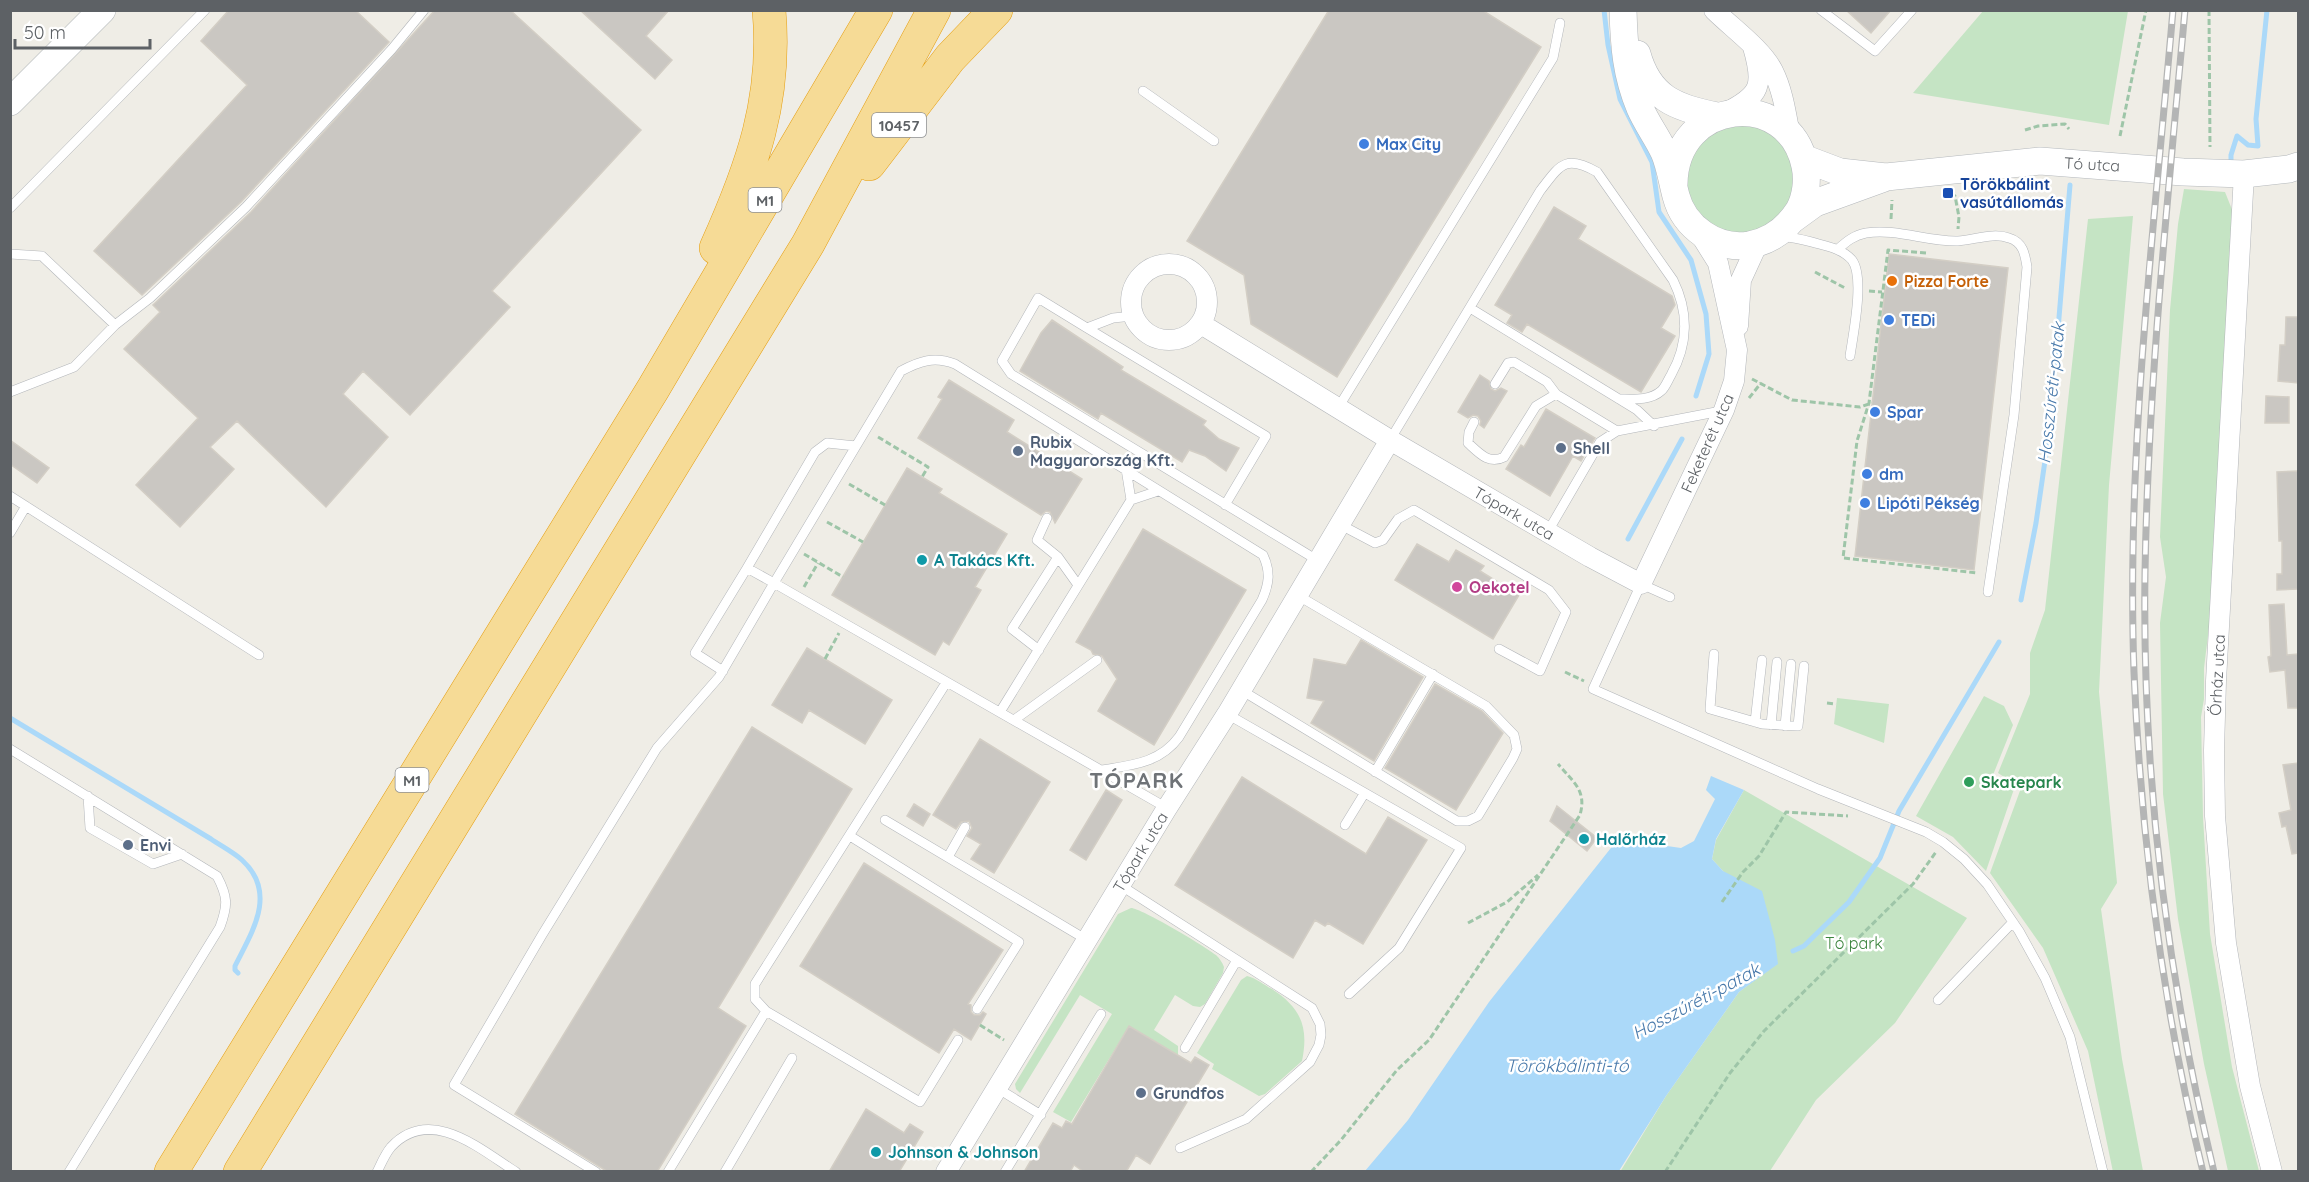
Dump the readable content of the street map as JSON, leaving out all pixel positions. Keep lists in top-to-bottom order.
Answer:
{
  "streets": {
    "highway": ["10457", "M1"],
    "main road": ["Tó utca"],
    "street": ["Feketerét utca", "Tópark utca", "Őrház utca"]
  },
  "crossings": [
    ["Tó utca", "Feketerét utca"],
    ["Tó utca", "Őrház utca"],
    ["Feketerét utca", "Tópark utca"]
  ],
  "districts": ["TÓPARK"],
  "water": ["Hosszúréti-patak", "Törökbálinti-tó"],
  "parks": ["Tó park"],
  "places": {
    "other": [
      "Max City",
      "Pizza Forte",
      "TEDi",
      "Spar",
      "Shell",
      "Rubix Magyarország Kft.",
      "dm",
      "Lipóti Pékség",
      "A Takács Kft.",
      "Oekotel",
      "Skatepark",
      "Halőrház",
      "Envi",
      "Grundfos",
      "Johnson & Johnson"
    ],
    "transit": ["Törökbálint vasútállomás"]
  },
  "scale_bar": "50 m"
}
